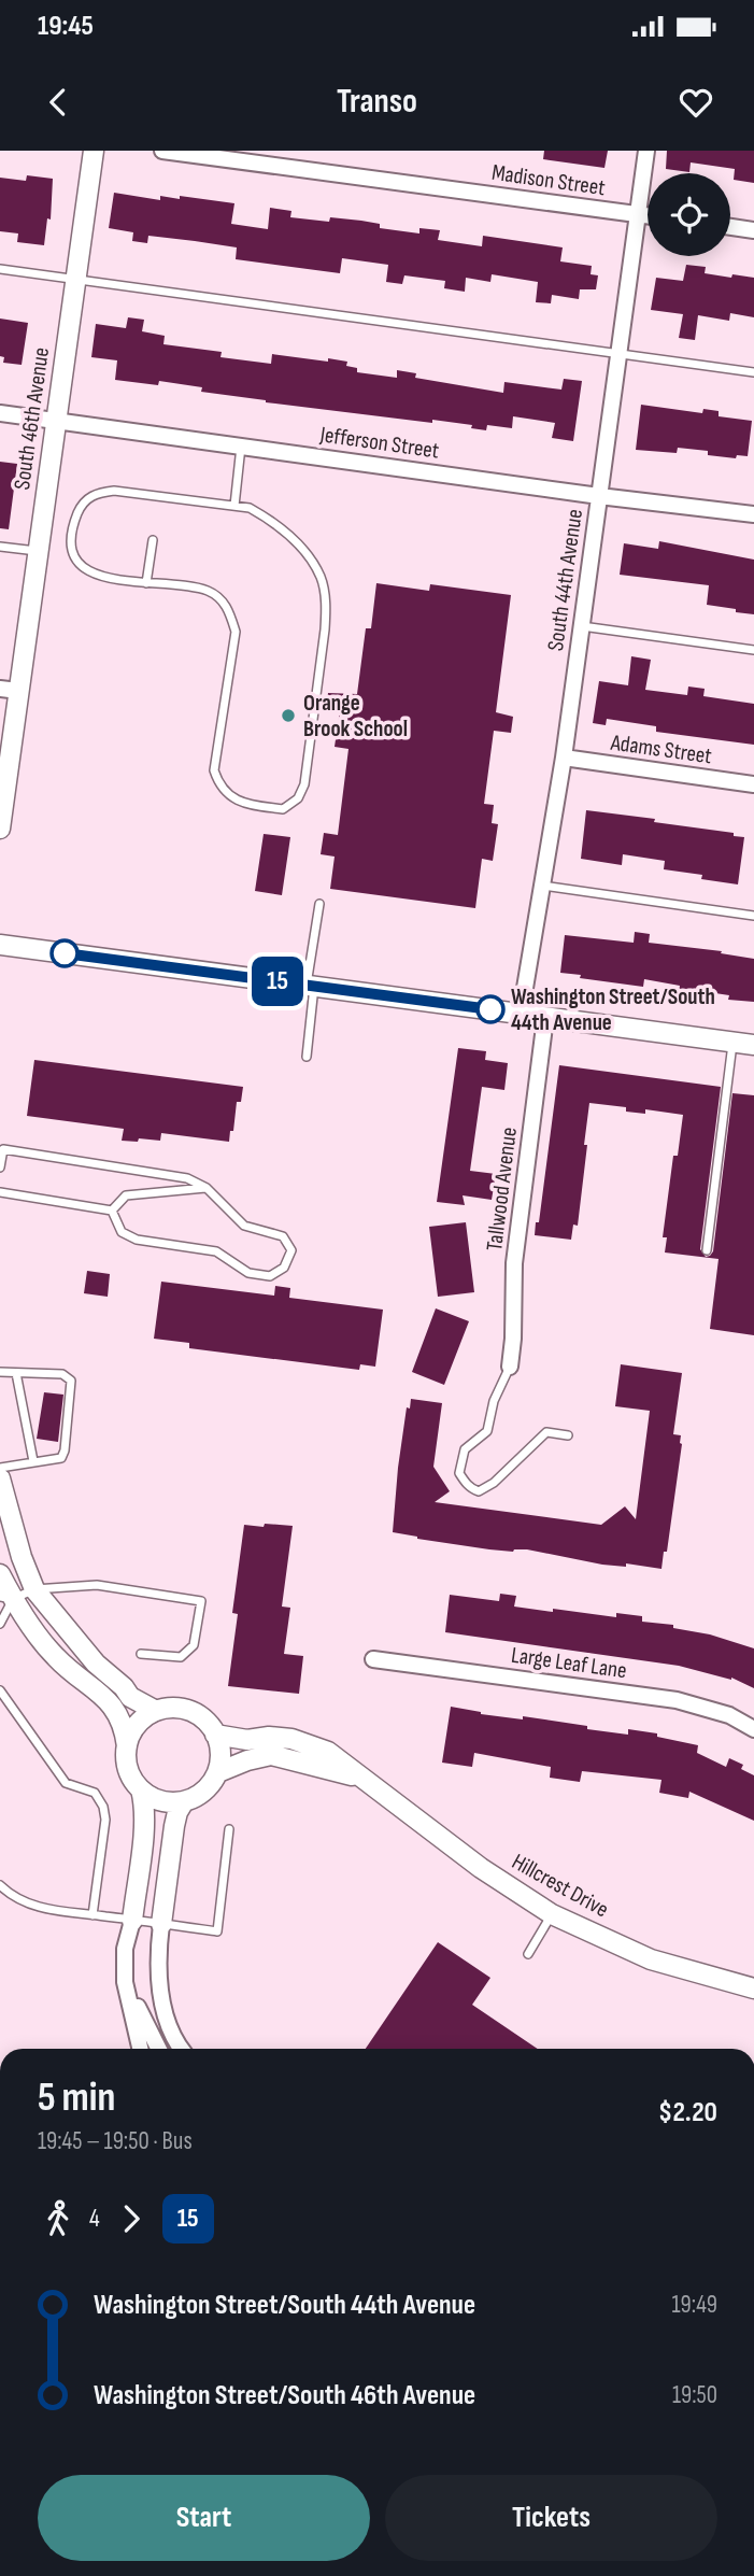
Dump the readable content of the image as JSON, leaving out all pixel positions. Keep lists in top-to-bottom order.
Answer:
{
  "streets": {
    "street": [
      "Madison Street",
      "South 46th Avenue",
      "Jefferson Street",
      "South 44th Avenue",
      "Adams Street",
      "Tallwood Avenue",
      "Large Leaf Lane",
      "Hillcrest Drive"
    ]
  },
  "crossings": [
    ["Madison Street", "South 44th Avenue"],
    ["South 46th Avenue", "Jefferson Street"],
    ["Jefferson Street", "South 44th Avenue"],
    ["South 44th Avenue", "Adams Street"]
  ],
  "places": ["Orange Brook School", "Washington Street/South 44th Avenue"],
  "lines": ["bus line 15"],
  "page": {
    "status": "19:45",
    "header": "Transo",
    "on_map": "15",
    "heading": ["5 min", "19:45 – 19:50 · Bus", "$2.20"],
    "legs": ["4", "15"],
    "list": [
      {
        "name": "Washington Street/South 44th Avenue",
        "value": "19:49"
      },
      {
        "name": "Washington Street/South 46th Avenue",
        "value": "19:50"
      }
    ],
    "buttons": ["Start", "Tickets"]
  }
}
